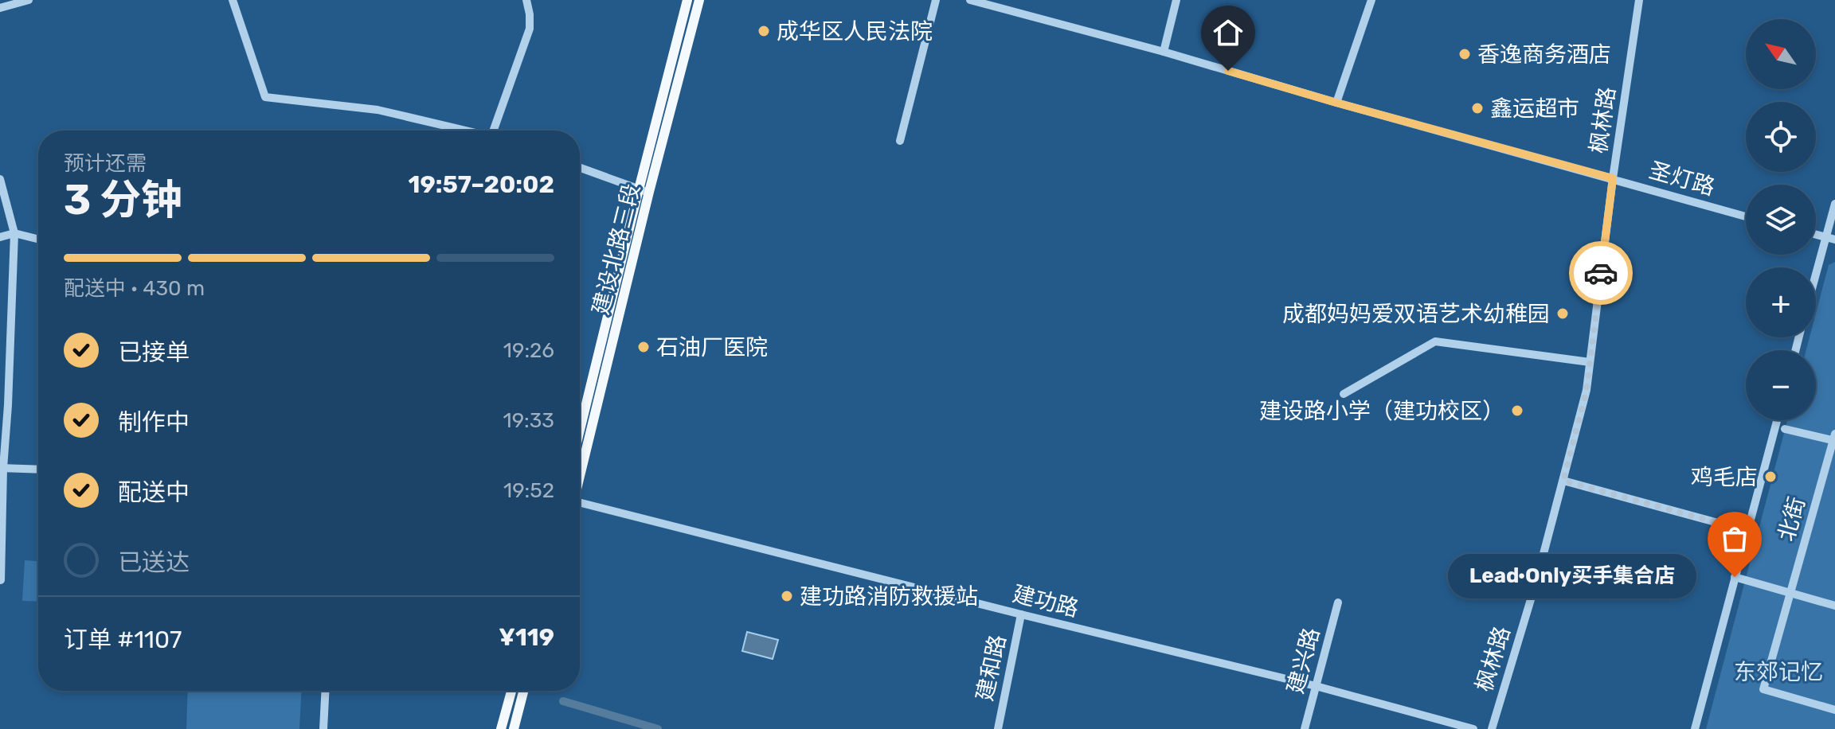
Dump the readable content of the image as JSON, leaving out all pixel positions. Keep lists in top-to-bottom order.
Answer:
{
  "streets": {
    "main road": ["建设北路三段"],
    "street": [
      "枫林路",
      "圣灯路",
      "北街",
      "建功路",
      "建兴路",
      "建和路"
    ]
  },
  "crossings": [
    ["枫林路", "圣灯路"],
    ["建功路", "建兴路"],
    ["建功路", "建和路"]
  ],
  "parks": ["东郊记忆"],
  "places": [
    "成华区人民法院",
    "香逸商务酒店",
    "鑫运超市",
    "成都妈妈爱双语艺术幼稚园",
    "石油厂医院",
    "建设路小学（建功校区）",
    "鸡毛店",
    "Lead·Only买手集合店",
    "建功路消防救援站"
  ],
  "north": "top left",
  "page": {
    "map_buttons": ["+", "−"],
    "heading": ["3 分钟", "预计还需", "19:57–20:02"],
    "panel": ["订单 #1107", "¥119"],
    "bar": "配送中 · 430 m",
    "list": [
      ["已接单", "19:26"],
      ["制作中", "19:33"],
      ["配送中", "19:52"],
      "已送达"
    ],
    "bubble": "Lead·Only买手集合店"
  }
}
